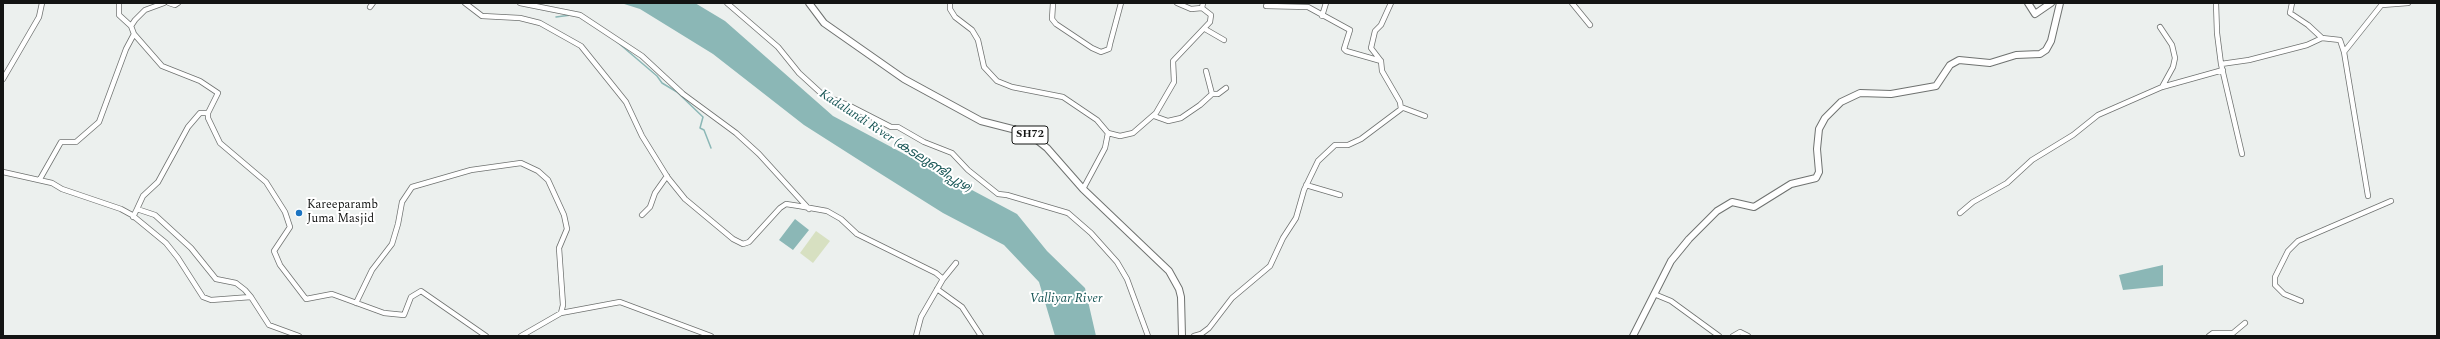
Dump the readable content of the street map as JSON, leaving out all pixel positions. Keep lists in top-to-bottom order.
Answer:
{
  "streets": {
    "main road": ["SH72"]
  },
  "water": ["Kadalundi River (കടലുണ്ടിപ്പുഴ)", "Valliyar River"],
  "places": ["Kareeparamb Juma Masjid"]
}
